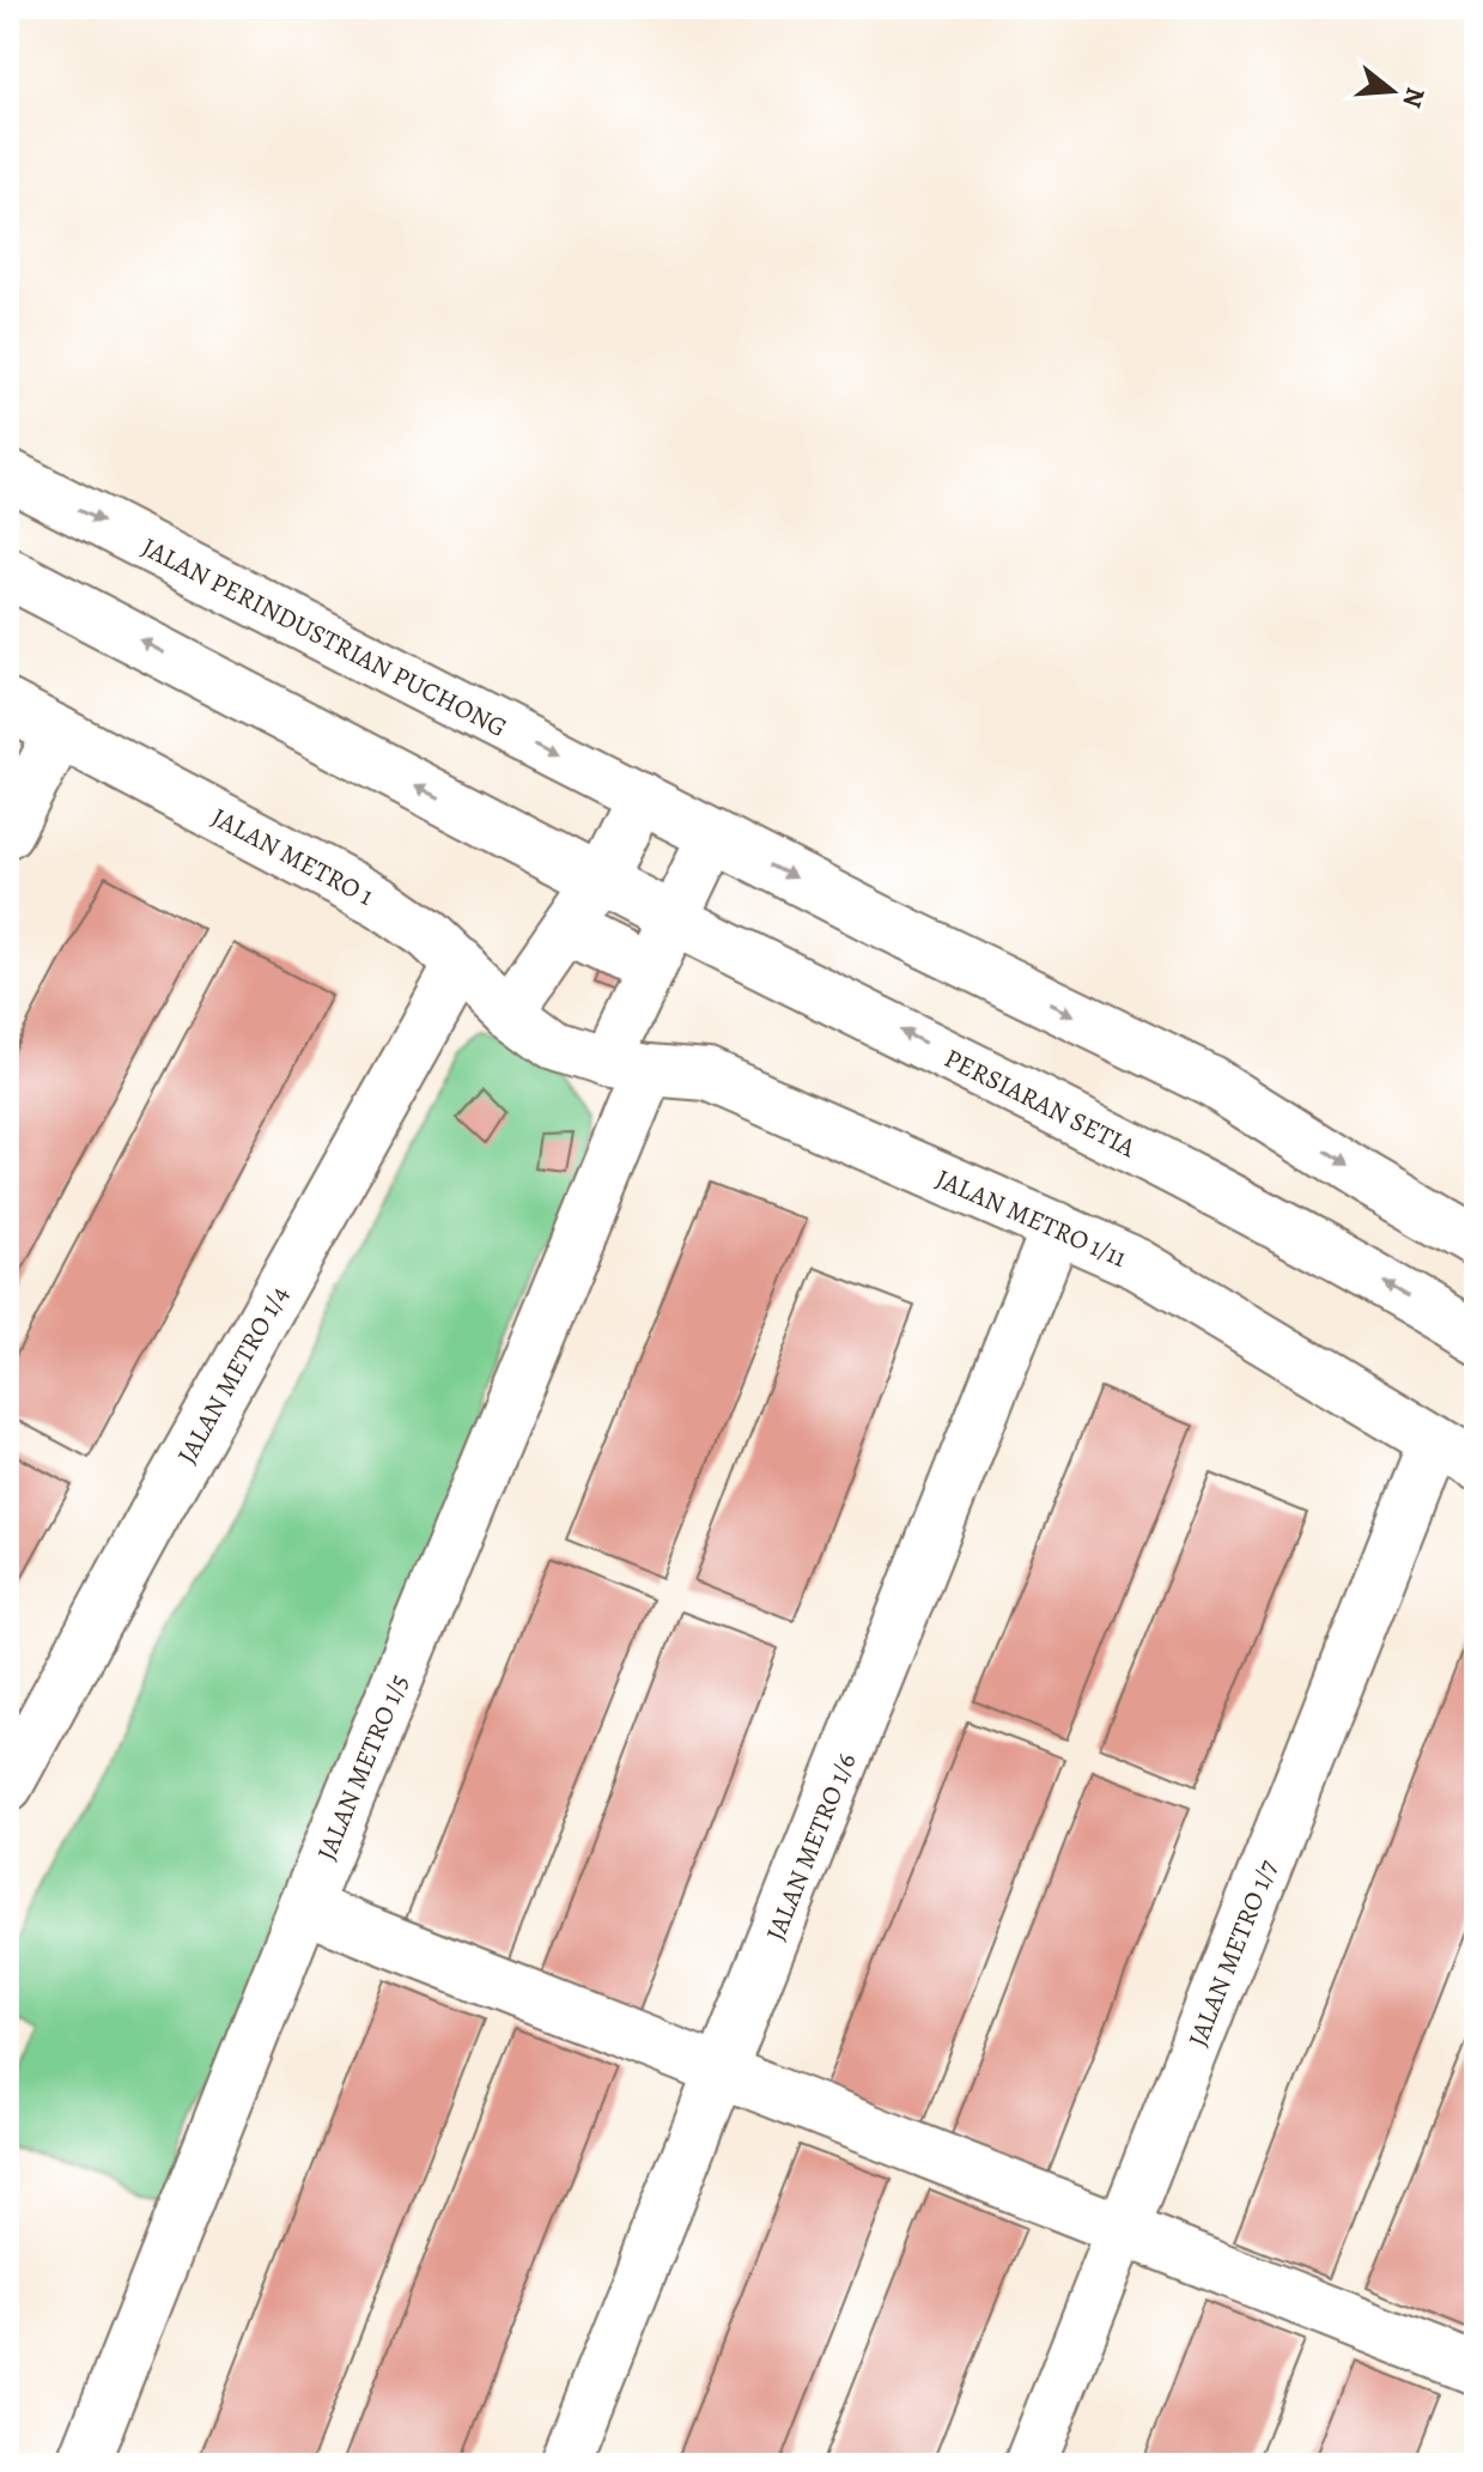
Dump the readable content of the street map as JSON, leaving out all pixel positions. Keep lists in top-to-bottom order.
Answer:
{
  "streets": {
    "street": [
      "JALAN PERINDUSTRIAN PUCHONG",
      "JALAN METRO 1",
      "PERSIARAN SETIA",
      "JALAN METRO 1/11",
      "JALAN METRO 1/4",
      "JALAN METRO 1/5",
      "JALAN METRO 1/6",
      "JALAN METRO 1/7"
    ]
  },
  "crossings": [
    ["JALAN METRO 1", "JALAN METRO 1/11"],
    ["JALAN METRO 1", "JALAN METRO 1/4"],
    ["PERSIARAN SETIA", "JALAN METRO 1/5"],
    ["JALAN METRO 1/11", "JALAN METRO 1/5"],
    ["JALAN METRO 1/11", "JALAN METRO 1/6"],
    ["JALAN METRO 1/11", "JALAN METRO 1/7"]
  ],
  "north": "right"
}
